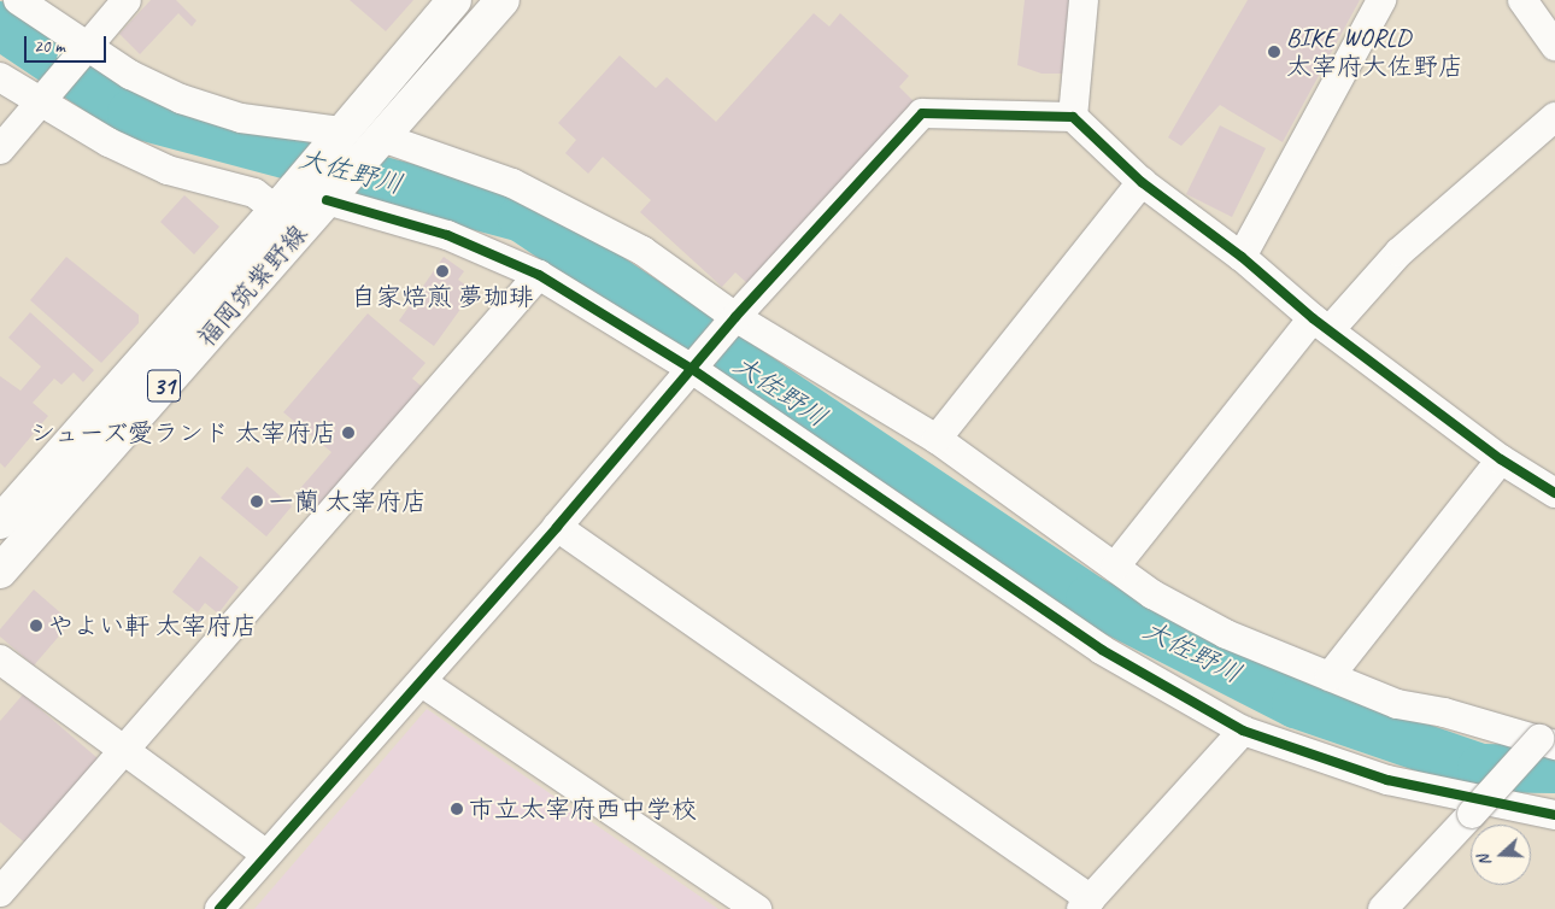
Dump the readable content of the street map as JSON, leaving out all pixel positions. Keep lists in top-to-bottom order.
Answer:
{
  "streets": {
    "main road": ["福岡筑紫野線", "31"]
  },
  "water": ["大佐野川"],
  "places": [
    "BIKE WORLD 太宰府大佐野店",
    "自家焙煎 夢珈琲",
    "シューズ愛ランド 太宰府店",
    "一蘭 太宰府店",
    "やよい軒 太宰府店",
    "市立太宰府西中学校"
  ],
  "scale_bar": "20 m",
  "north": "left"
}
